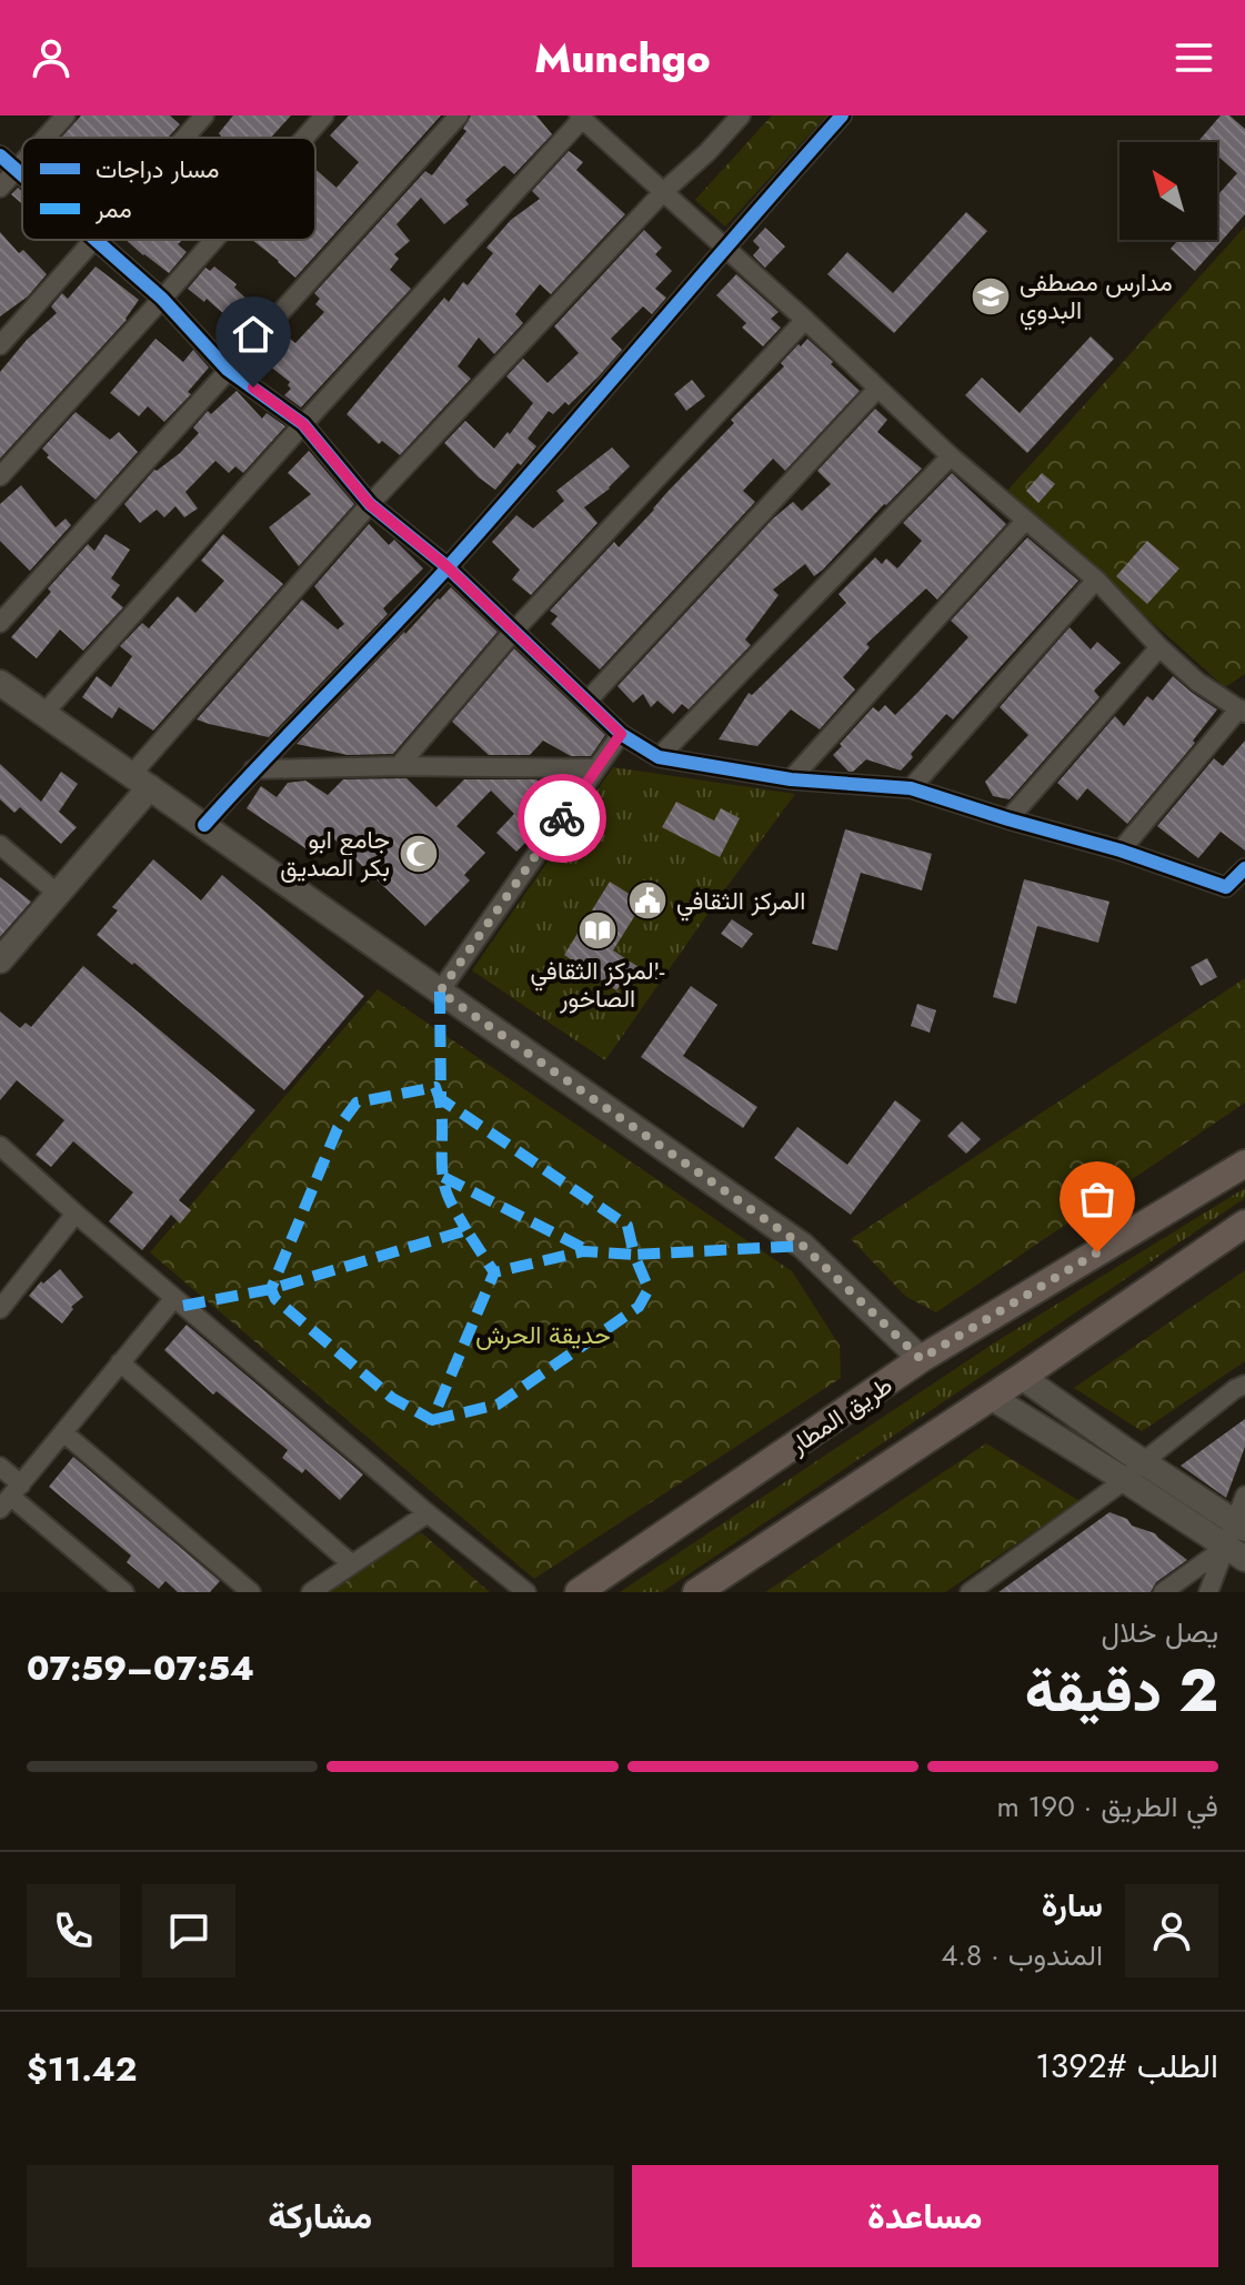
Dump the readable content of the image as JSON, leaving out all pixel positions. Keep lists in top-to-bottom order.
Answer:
{
  "streets": {
    "main road": ["طريق المطار"]
  },
  "parks": ["حديقة الحرش"],
  "places": {
    "school or university": ["مدارس مصطفى البدوي"],
    "mosque": ["جامع ابو بكر الصديق"],
    "public building": ["المركز الثقافي"],
    "library": ["المركز الثقافي- الصاخور"]
  },
  "legend": ["مسار دراجات", "ممر"],
  "north": "top left",
  "page": {
    "header": "Munchgo",
    "heading": ["2 دقيقة", "يصل خلال", "07:54–07:59"],
    "panel": [
      "سارة",
      "المندوب · 4.8",
      "الطلب #1392",
      "$11.42"
    ],
    "bar": "في الطريق · 190 m",
    "buttons": ["مساعدة", "مشاركة"]
  }
}
